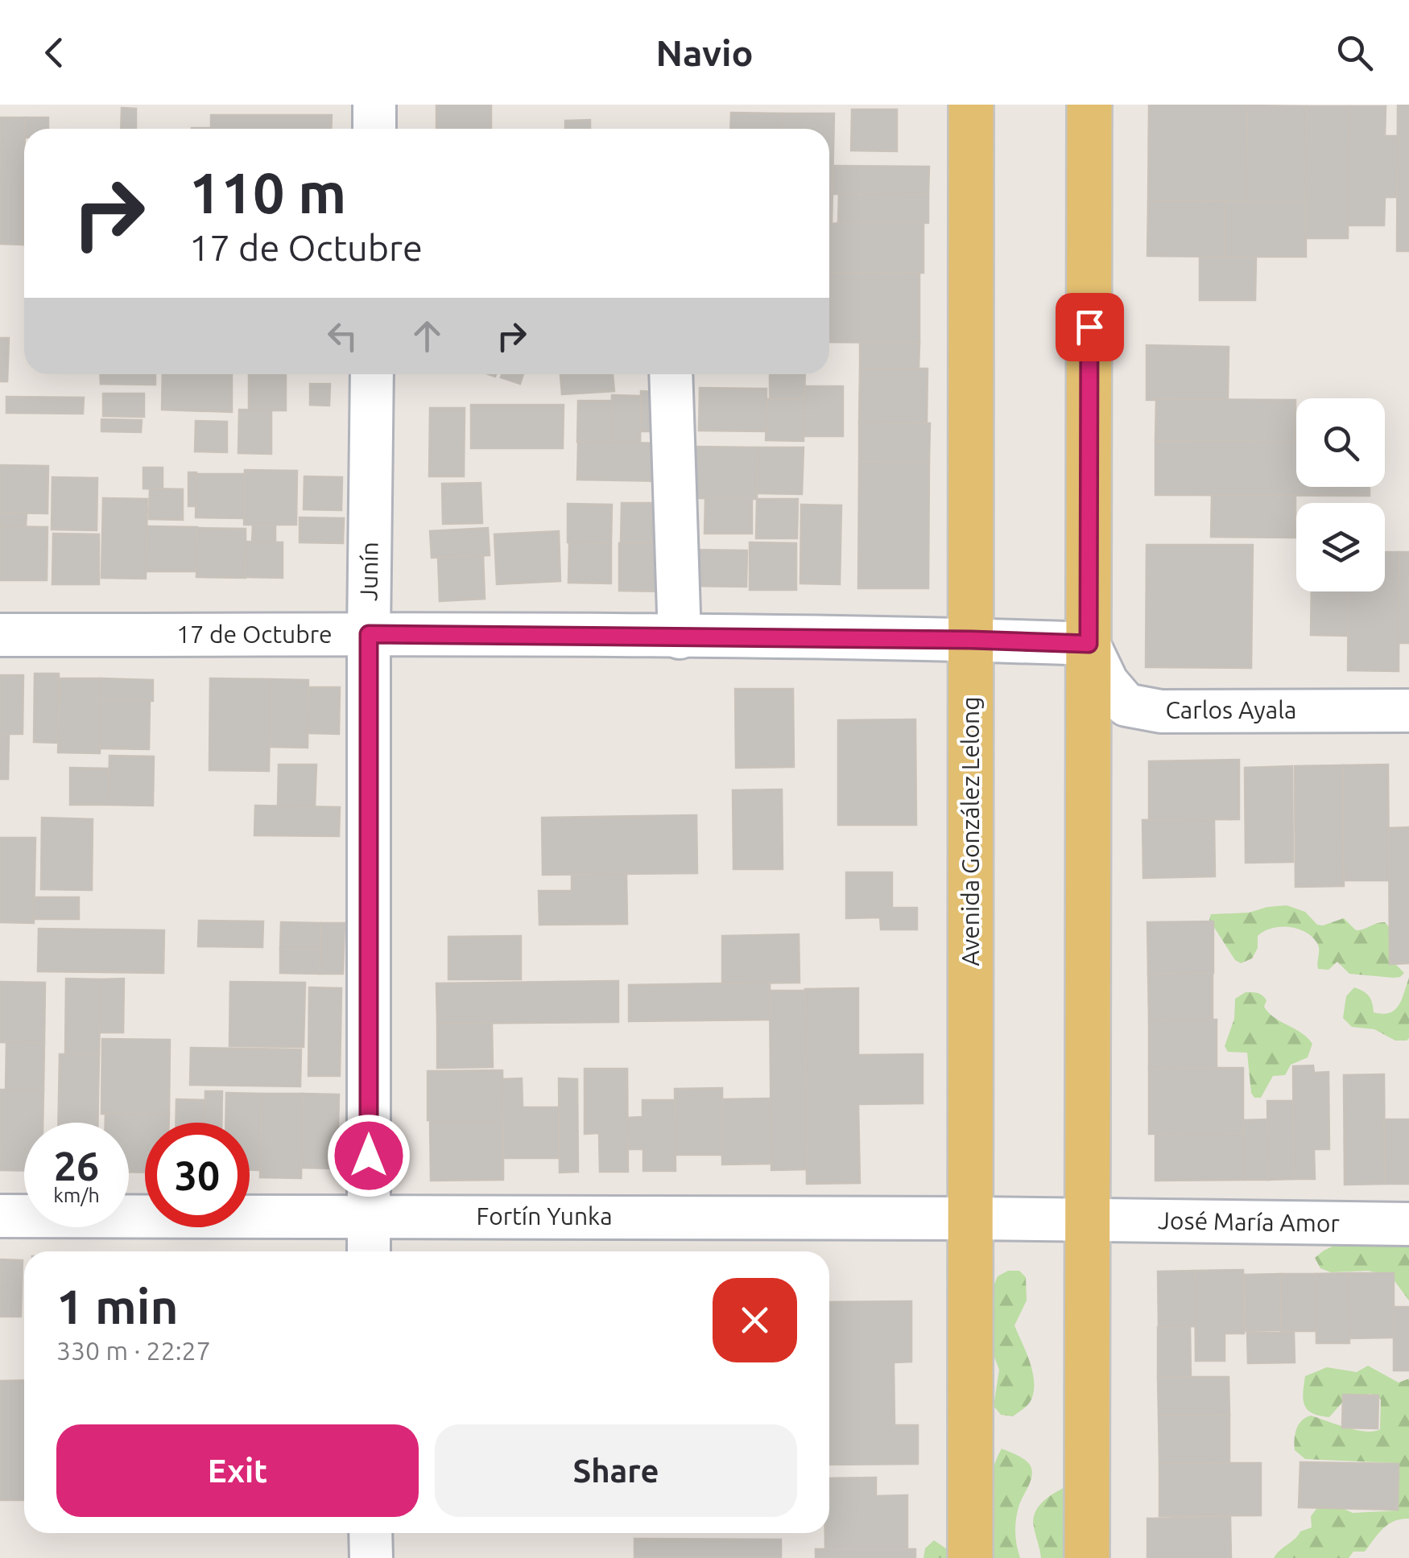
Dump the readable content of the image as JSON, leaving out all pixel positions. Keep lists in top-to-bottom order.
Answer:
{
  "streets": {
    "main road": ["Avenida González Lelong"],
    "street": [
      "Junín",
      "17 de Octubre",
      "Carlos Ayala",
      "Fortín Yunka",
      "José María Amor"
    ]
  },
  "crossings": [
    ["Junín", "17 de Octubre"],
    ["Junín", "Fortín Yunka"],
    ["17 de Octubre", "Carlos Ayala"],
    ["17 de Octubre", "Avenida González Lelong"],
    ["Avenida González Lelong", "Fortín Yunka"],
    ["Fortín Yunka", "José María Amor"]
  ],
  "page": {
    "header": "Navio",
    "turn": ["110 m", "17 de Octubre"],
    "speed": "26 km/h",
    "limit": "30",
    "heading": ["1 min", "330 m · 22:27"],
    "buttons": ["Exit", "Share"]
  }
}
